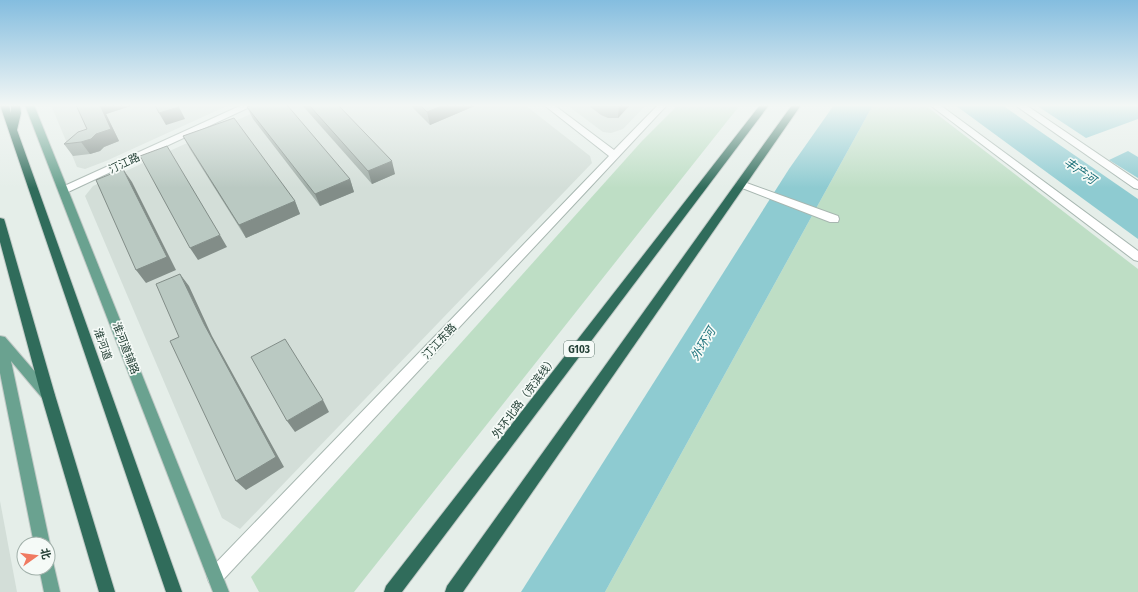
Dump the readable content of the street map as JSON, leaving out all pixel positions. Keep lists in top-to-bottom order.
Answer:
{
  "streets": {
    "highway": ["淮河道", "G103", "外环北路（京滨线）"],
    "main road": ["淮河道辅路"],
    "street": ["汀江路", "汀江东路"]
  },
  "crossings": [
    ["汀江路", "淮河道辅路"],
    ["汀江东路", "淮河道辅路"]
  ],
  "water": ["丰产河", "外环河"],
  "north": "right"
}
